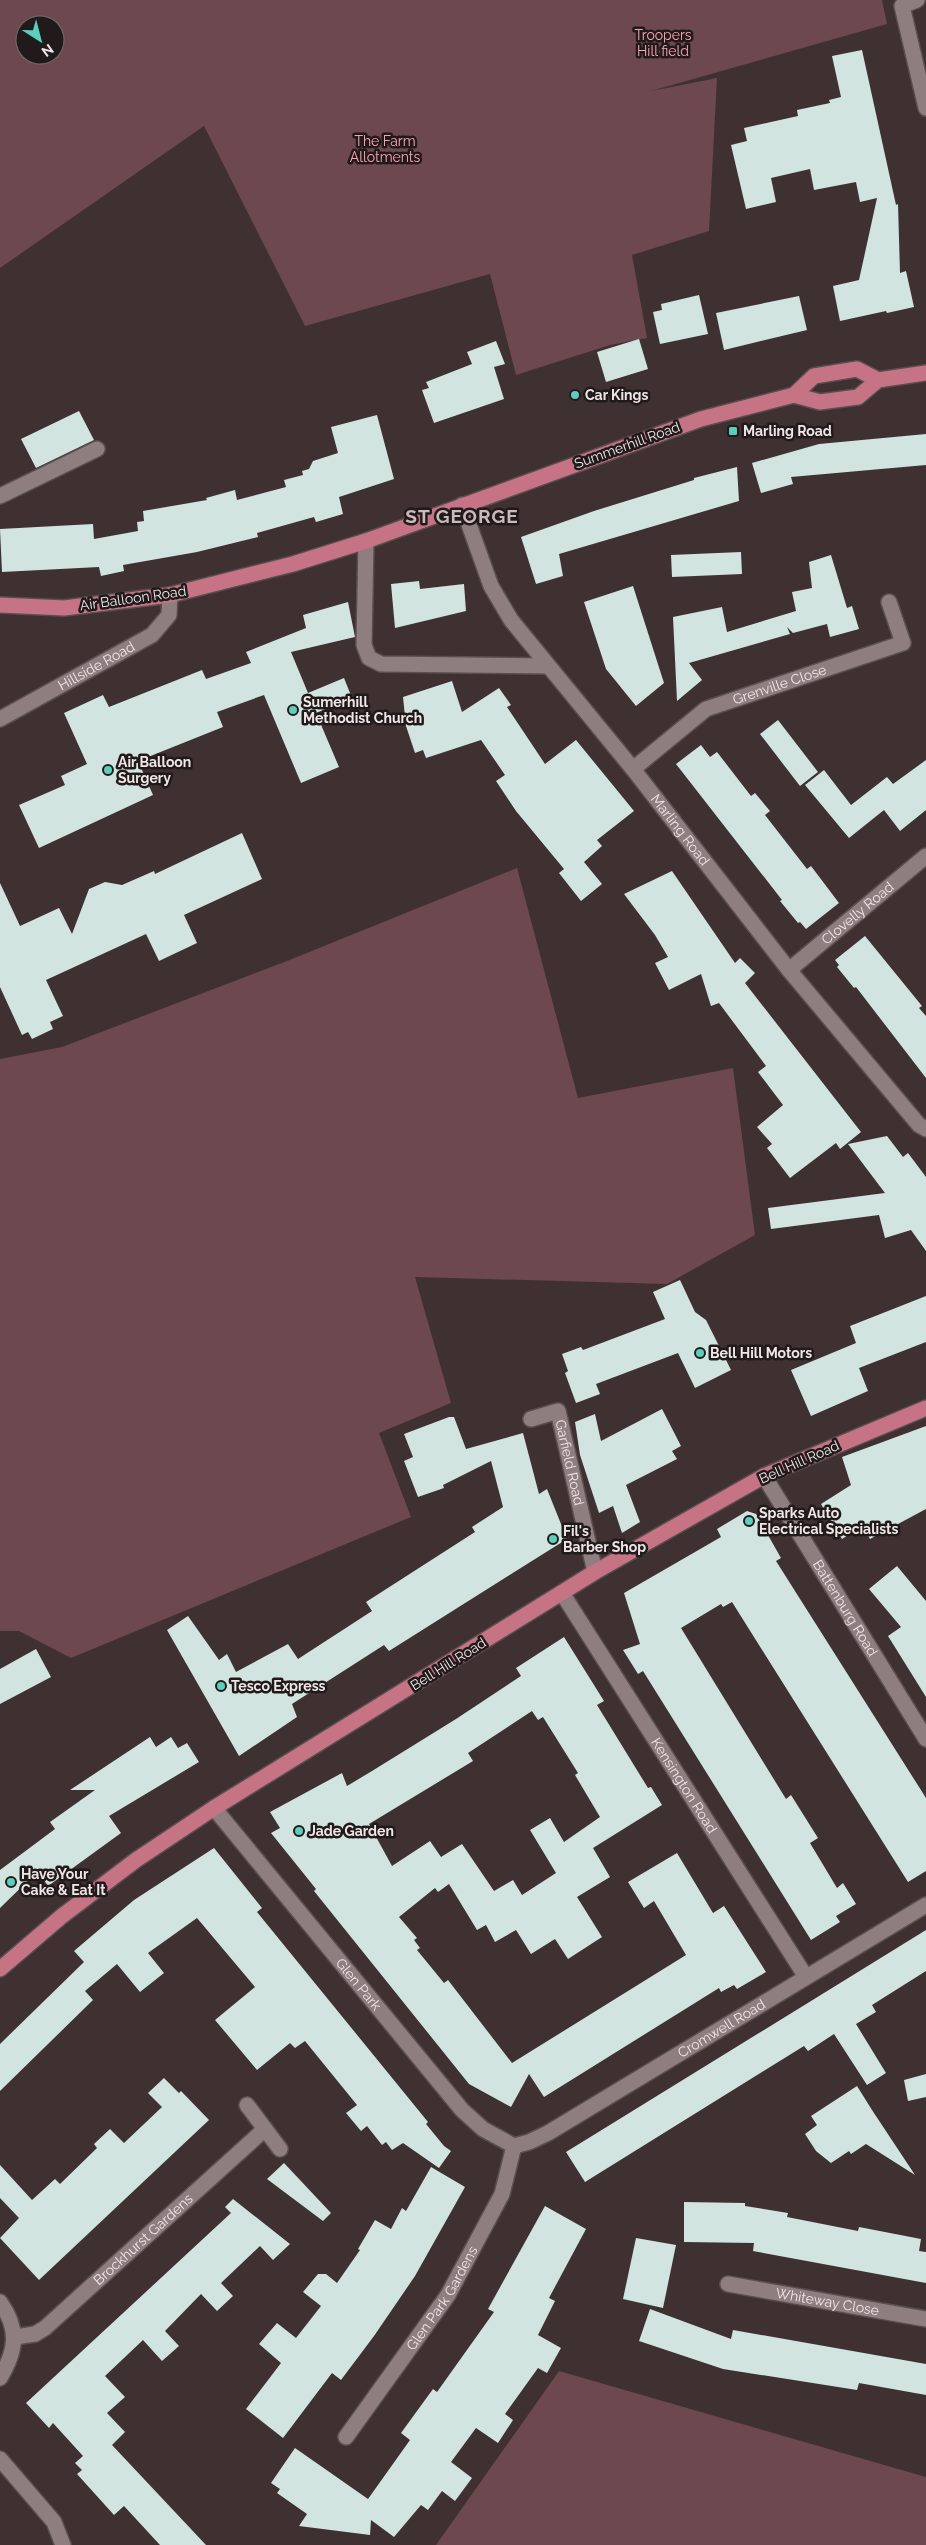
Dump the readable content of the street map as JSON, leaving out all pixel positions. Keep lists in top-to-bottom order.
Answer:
{
  "streets": {
    "main road": ["Summerhill Road", "Air Balloon Road", "Bell Hill Road"],
    "street": [
      "Hillside Road",
      "Grenville Close",
      "Marling Road",
      "Clovelly Road",
      "Garfield Road",
      "Battenburg Road",
      "Kensington Road",
      "Glen Park",
      "Cromwell Road",
      "Brockhurst Gardens",
      "Glen Park Gardens",
      "Whiteway Close"
    ]
  },
  "crossings": [
    ["Summerhill Road", "Air Balloon Road"],
    ["Air Balloon Road", "Hillside Road"],
    ["Grenville Close", "Marling Road"],
    ["Marling Road", "Clovelly Road"],
    ["Bell Hill Road", "Garfield Road"],
    ["Bell Hill Road", "Battenburg Road"],
    ["Bell Hill Road", "Kensington Road"],
    ["Bell Hill Road", "Glen Park"],
    ["Kensington Road", "Cromwell Road"],
    ["Glen Park", "Cromwell Road"],
    ["Glen Park", "Glen Park Gardens"],
    ["Cromwell Road", "Glen Park Gardens"]
  ],
  "districts": ["ST GEORGE"],
  "parks": ["Troopers Hill field", "The Farm Allotments"],
  "places": {
    "other": [
      "Car Kings",
      "Sumerhill Methodist Church",
      "Air Balloon Surgery",
      "Bell Hill Motors",
      "Sparks Auto Electrical Specialists",
      "Fil's Barber Shop",
      "Tesco Express",
      "Jade Garden",
      "Have Your Cake & Eat It"
    ],
    "transit": ["Marling Road"]
  },
  "north": "bottom right"
}
